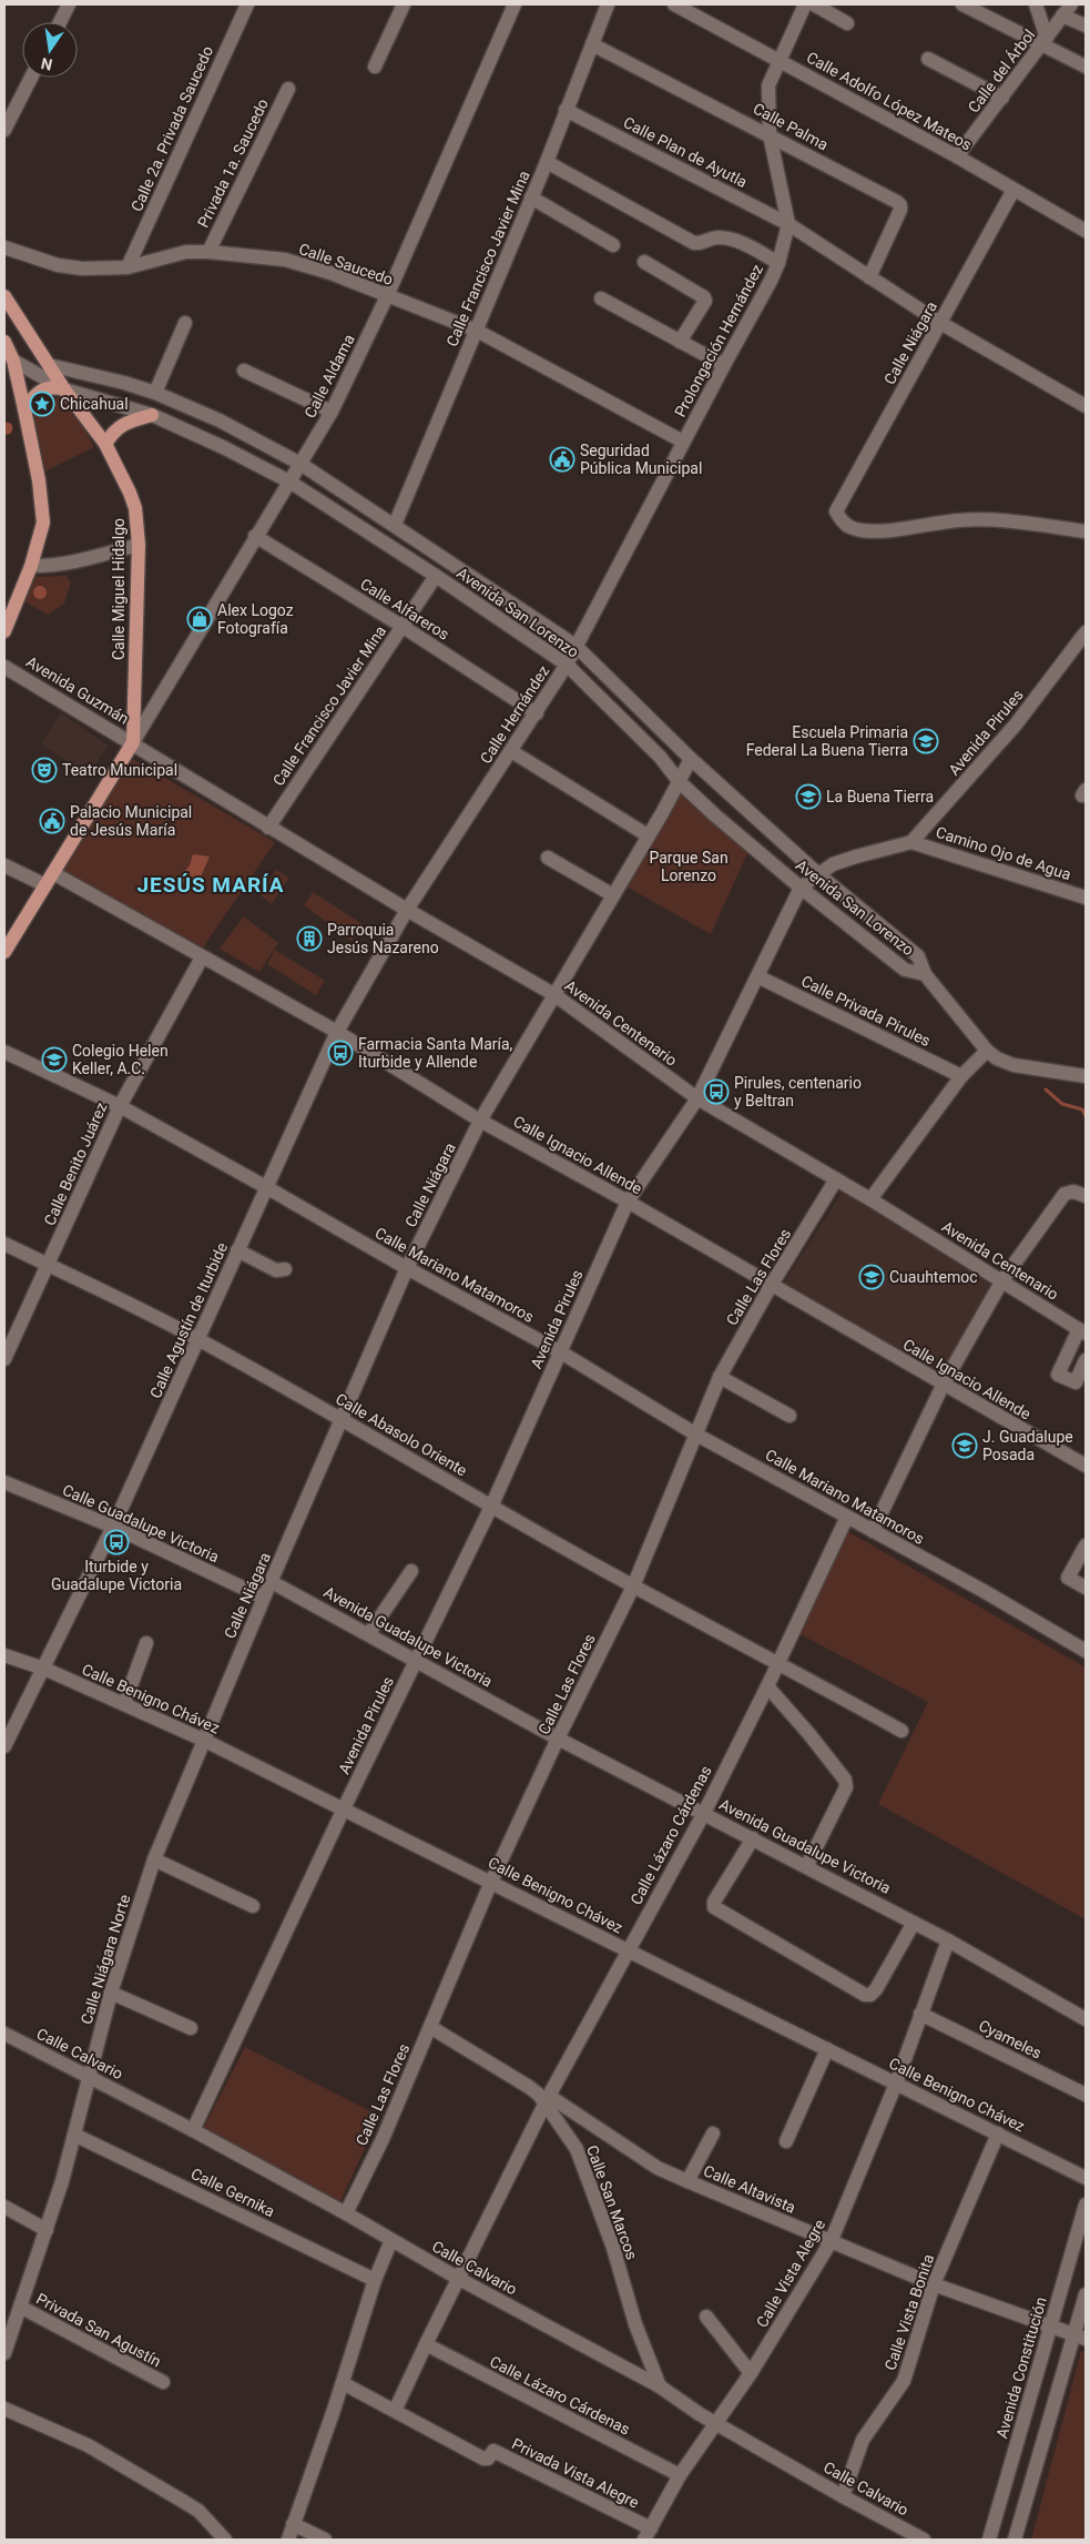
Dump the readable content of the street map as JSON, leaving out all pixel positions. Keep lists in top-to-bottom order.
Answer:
{
  "streets": {
    "main road": ["Calle Miguel Hidalgo"],
    "street": [
      "Calle del Árbol",
      "Calle Adolfo López Mateos",
      "Calle Palma",
      "Calle 2a. Privada Saucedo",
      "Calle Plan de Ayutla",
      "Privada 1a. Saucedo",
      "Calle Francisco Javier Mina",
      "Calle Saucedo",
      "Prolongación Hernández",
      "Calle Niágara",
      "Calle Aldama",
      "Calle Alfareros",
      "Avenida San Lorenzo",
      "Avenida Guzmán",
      "Calle Hernández",
      "Avenida Pirules",
      "Camino Ojo de Agua",
      "Calle Privada Pirules",
      "Avenida Centenario",
      "Calle Ignacio Allende",
      "Calle Benito Juárez",
      "Calle Mariano Matamoros",
      "Calle Las Flores",
      "Calle Agustín de Iturbide",
      "Calle Abasolo Oriente",
      "Calle Guadalupe Victoria",
      "Avenida Guadalupe Victoria",
      "Calle Benigno Chávez",
      "Calle Lázaro Cárdenas",
      "Calle Niágara Norte",
      "Cyameles",
      "Calle Calvario",
      "Calle Altavista",
      "Calle Gernika",
      "Calle San Marcos",
      "Calle Vista Alegre",
      "Calle Vista Bonita",
      "Privada San Agustín",
      "Avenida Constitución",
      "Privada Vista Alegre"
    ]
  },
  "crossings": [
    ["Calle del Árbol", "Calle Adolfo López Mateos"],
    ["Calle Adolfo López Mateos", "Calle Niágara"],
    ["Calle Palma", "Calle Plan de Ayutla"],
    ["Calle Palma", "Calle Francisco Javier Mina"],
    ["Calle 2a. Privada Saucedo", "Calle Saucedo"],
    ["Calle Plan de Ayutla", "Calle Francisco Javier Mina"],
    ["Calle Plan de Ayutla", "Prolongación Hernández"],
    ["Calle Plan de Ayutla", "Calle Niágara"],
    ["Privada 1a. Saucedo", "Calle Saucedo"],
    ["Calle Francisco Javier Mina", "Calle Saucedo"],
    ["Calle Francisco Javier Mina", "Calle Alfareros"],
    ["Calle Francisco Javier Mina", "Avenida San Lorenzo"],
    ["Calle Francisco Javier Mina", "Avenida Centenario"],
    ["Calle Saucedo", "Prolongación Hernández"],
    ["Calle Saucedo", "Calle Aldama"],
    ["Calle Saucedo", "Calle Hernández"],
    ["Prolongación Hernández", "Calle Hernández"],
    ["Calle Niágara", "Avenida San Lorenzo"],
    ["Calle Niágara", "Avenida Centenario"],
    ["Calle Niágara", "Calle Ignacio Allende"],
    ["Calle Niágara", "Calle Mariano Matamoros"],
    ["Calle Niágara", "Calle Abasolo Oriente"],
    ["Calle Niágara", "Calle Guadalupe Victoria"],
    ["Calle Niágara", "Avenida Guadalupe Victoria"],
    ["Calle Niágara", "Calle Benigno Chávez"],
    ["Calle Niágara", "Calle Niágara Norte"],
    ["Calle Aldama", "Calle Miguel Hidalgo"],
    ["Calle Aldama", "Calle Alfareros"],
    ["Calle Aldama", "Avenida San Lorenzo"],
    ["Calle Aldama", "Avenida Guzmán"],
    ["Calle Aldama", "Avenida Centenario"],
    ["Calle Miguel Hidalgo", "Avenida San Lorenzo"],
    ["Calle Miguel Hidalgo", "Avenida Guzmán"],
    ["Calle Miguel Hidalgo", "Avenida Centenario"],
    ["Calle Alfareros", "Calle Hernández"],
    ["Avenida San Lorenzo", "Calle Hernández"],
    ["Avenida San Lorenzo", "Avenida Pirules"],
    ["Avenida Guzmán", "Avenida Centenario"],
    ["Calle Hernández", "Avenida Centenario"],
    ["Calle Hernández", "Calle Agustín de Iturbide"],
    ["Avenida Pirules", "Camino Ojo de Agua"],
    ["Avenida Pirules", "Calle Privada Pirules"],
    ["Avenida Pirules", "Avenida Centenario"],
    ["Avenida Pirules", "Calle Ignacio Allende"],
    ["Avenida Pirules", "Calle Mariano Matamoros"],
    ["Avenida Pirules", "Calle Abasolo Oriente"],
    ["Avenida Pirules", "Avenida Guadalupe Victoria"],
    ["Avenida Pirules", "Calle Benigno Chávez"],
    ["Avenida Pirules", "Calle Calvario"],
    ["Avenida Centenario", "Calle Las Flores"],
    ["Avenida Centenario", "Calle Agustín de Iturbide"],
    ["Calle Ignacio Allende", "Calle Benito Juárez"],
    ["Calle Ignacio Allende", "Calle Las Flores"],
    ["Calle Ignacio Allende", "Calle Agustín de Iturbide"],
    ["Calle Benito Juárez", "Calle Mariano Matamoros"],
    ["Calle Benito Juárez", "Calle Abasolo Oriente"],
    ["Calle Mariano Matamoros", "Calle Las Flores"],
    ["Calle Mariano Matamoros", "Calle Agustín de Iturbide"],
    ["Calle Mariano Matamoros", "Calle Lázaro Cárdenas"],
    ["Calle Las Flores", "Calle Abasolo Oriente"],
    ["Calle Las Flores", "Avenida Guadalupe Victoria"],
    ["Calle Las Flores", "Calle Benigno Chávez"],
    ["Calle Las Flores", "Calle Calvario"],
    ["Calle Las Flores", "Calle San Marcos"],
    ["Calle Agustín de Iturbide", "Calle Abasolo Oriente"],
    ["Calle Agustín de Iturbide", "Calle Guadalupe Victoria"],
    ["Calle Agustín de Iturbide", "Calle Benigno Chávez"],
    ["Calle Abasolo Oriente", "Calle Lázaro Cárdenas"],
    ["Avenida Guadalupe Victoria", "Calle Lázaro Cárdenas"],
    ["Avenida Guadalupe Victoria", "Calle Vista Alegre"],
    ["Calle Benigno Chávez", "Calle Lázaro Cárdenas"],
    ["Calle Benigno Chávez", "Calle Niágara Norte"],
    ["Calle Benigno Chávez", "Calle Vista Alegre"],
    ["Calle Benigno Chávez", "Calle Vista Bonita"],
    ["Calle Lázaro Cárdenas", "Calle Calvario"],
    ["Calle Lázaro Cárdenas", "Calle Altavista"],
    ["Calle Lázaro Cárdenas", "Calle San Marcos"],
    ["Calle Lázaro Cárdenas", "Calle Vista Alegre"],
    ["Calle Lázaro Cárdenas", "Privada Vista Alegre"],
    ["Calle Niágara Norte", "Calle Calvario"],
    ["Calle Niágara Norte", "Calle Gernika"],
    ["Calle Niágara Norte", "Privada San Agustín"],
    ["Cyameles", "Calle Vista Alegre"],
    ["Calle Calvario", "Calle San Marcos"],
    ["Calle Calvario", "Calle Vista Alegre"],
    ["Calle Calvario", "Calle Vista Bonita"],
    ["Calle Altavista", "Calle San Marcos"],
    ["Calle Altavista", "Calle Vista Alegre"],
    ["Calle Altavista", "Calle Vista Bonita"],
    ["Calle Altavista", "Avenida Constitución"],
    ["Calle Vista Alegre", "Privada Vista Alegre"]
  ],
  "districts": ["JESÚS MARÍA"],
  "parks": ["Parque San Lorenzo"],
  "places": {
    "place": ["Chicahual"],
    "public building": ["Seguridad Pública Municipal", "Palacio Municipal de Jesús María"],
    "shop": ["Alex Logoz Fotografía"],
    "school or university": [
      "Escuela Primaria Federal La Buena Tierra",
      "La Buena Tierra",
      "Colegio Helen Keller, A.C.",
      "Cuauhtemoc",
      "J. Guadalupe Posada"
    ],
    "theatre": ["Teatro Municipal"],
    "building": ["Parroquia Jesús Nazareno"],
    "bus stop": ["Farmacia Santa María, Iturbide y Allende", "Pirules, centenario y Beltran", "Iturbide y Guadalupe Victoria"]
  },
  "north": "bottom"
}
